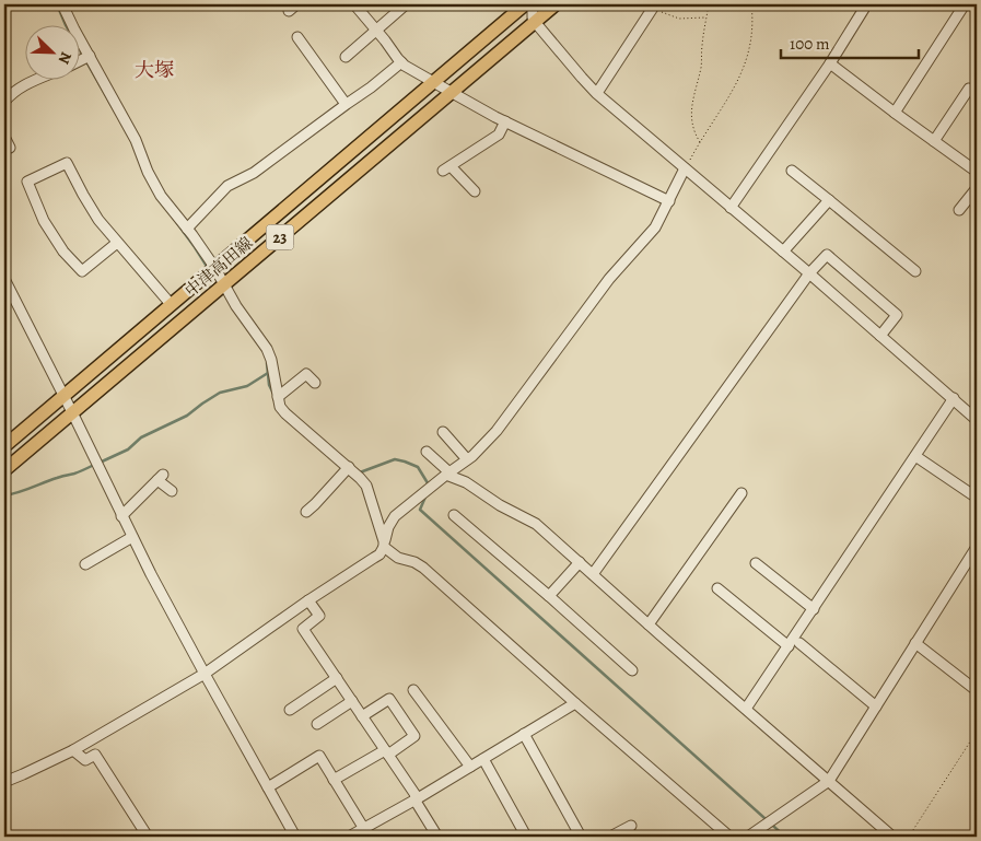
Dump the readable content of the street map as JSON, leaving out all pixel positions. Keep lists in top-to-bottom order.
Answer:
{
  "streets": {
    "main road": ["23", "中津高田線"]
  },
  "districts": ["大塚"],
  "scale_bar": "100 m",
  "north": "bottom right"
}
